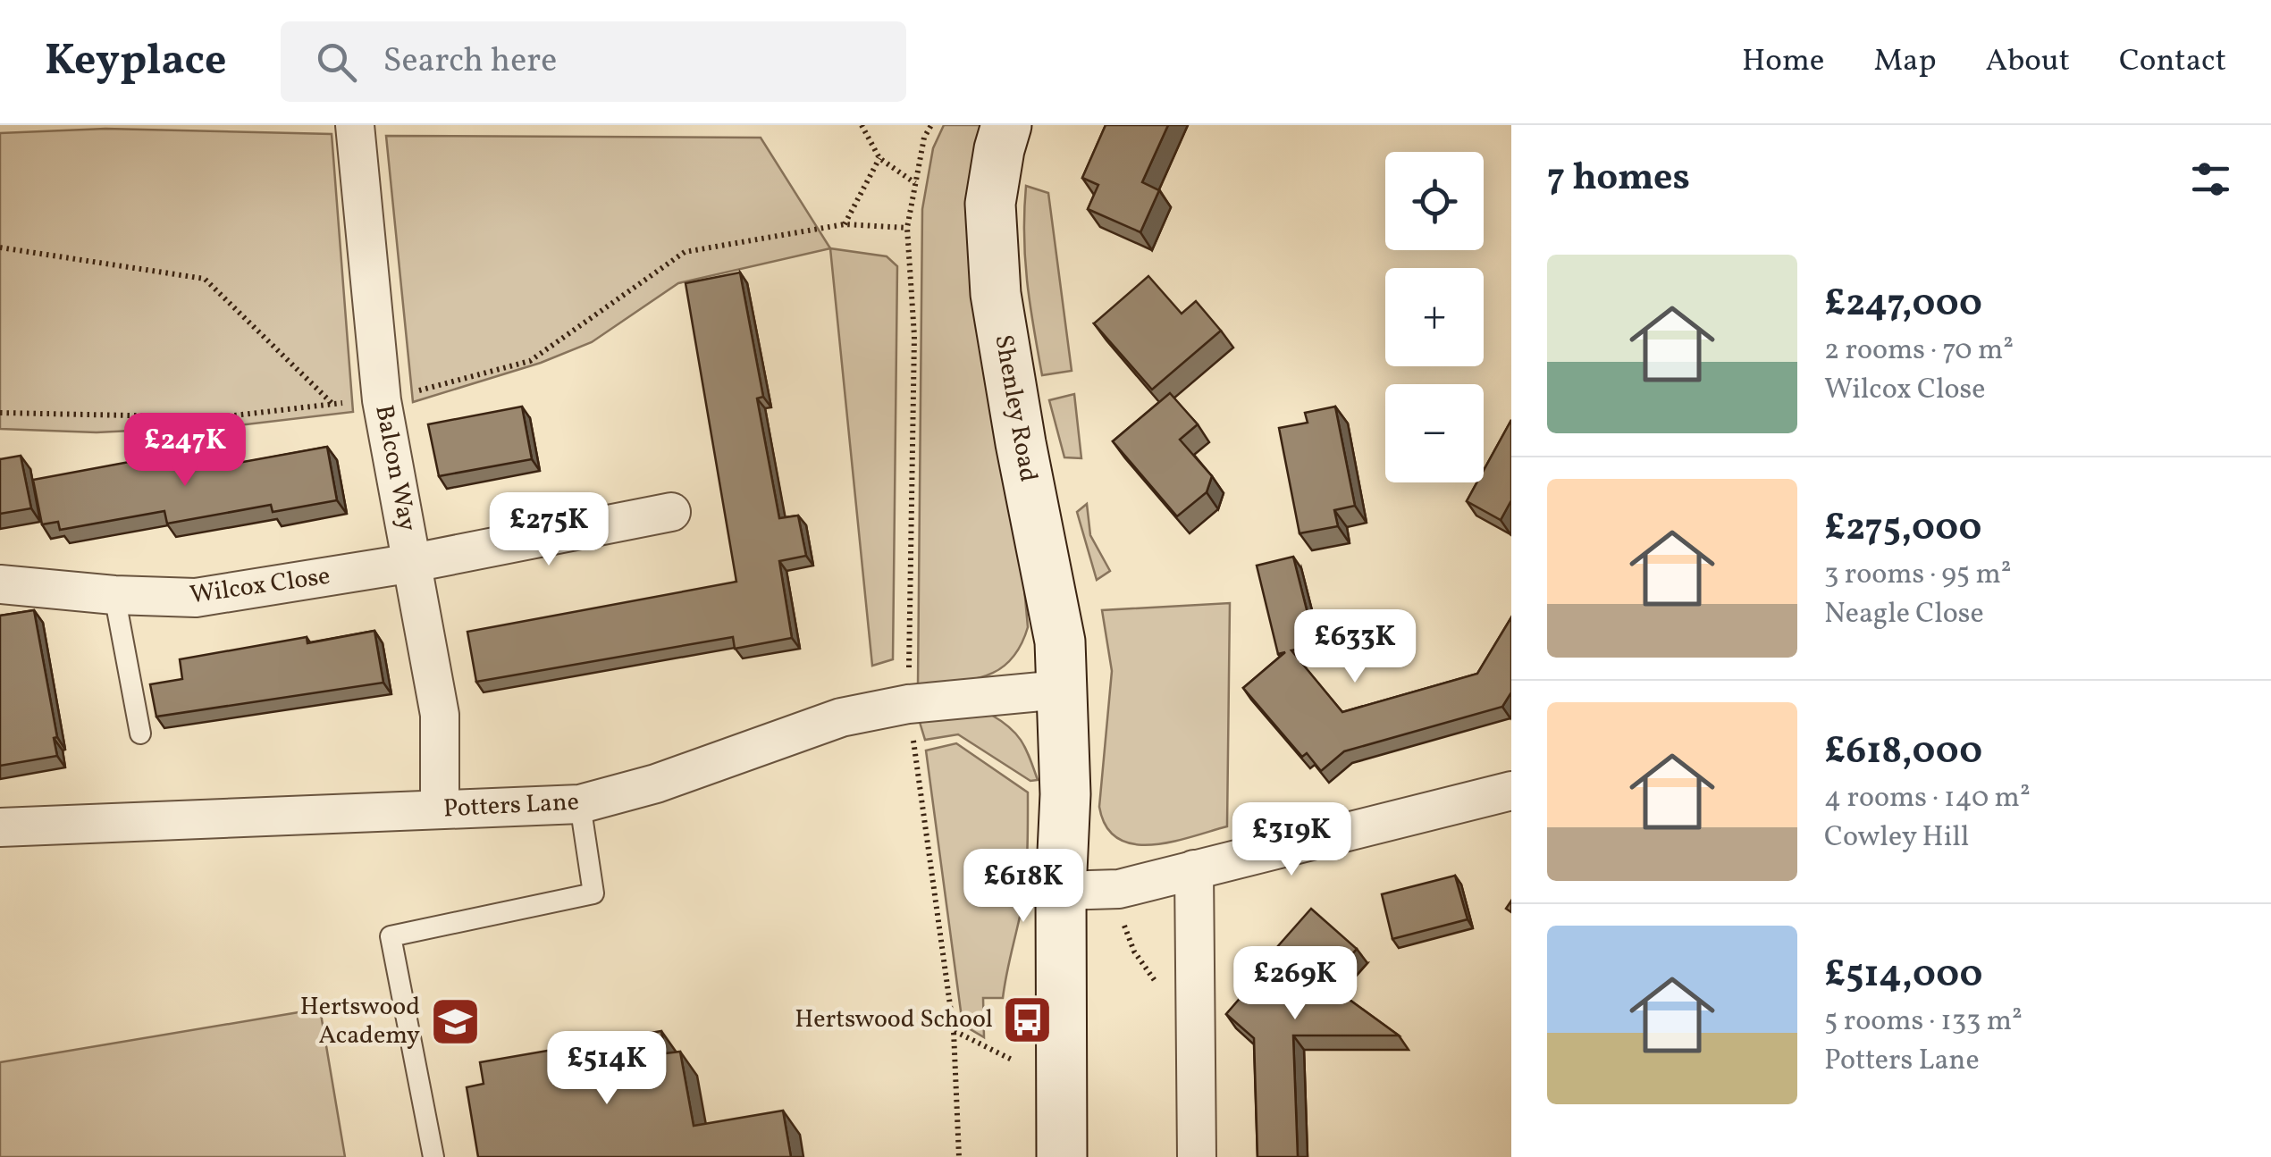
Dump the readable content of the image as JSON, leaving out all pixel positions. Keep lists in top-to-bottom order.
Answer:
{
  "streets": {
    "main road": ["Shenley Road"],
    "street": ["Balcon Way", "Wilcox Close", "Potters Lane"]
  },
  "crossings": [
    ["Shenley Road", "Potters Lane"],
    ["Balcon Way", "Wilcox Close"],
    ["Balcon Way", "Potters Lane"]
  ],
  "places": {
    "bus stop": ["Hertswood School"],
    "school or university": ["Hertswood Academy"]
  },
  "page": {
    "header": "Keyplace",
    "search": "Search here",
    "nav": [
      "Home",
      "Map",
      "About",
      "Contact"
    ],
    "heading": "7 homes",
    "map_buttons": ["+", "−"],
    "list": [
      {
        "name": "£247,000",
        "note": "2 rooms · 70 m² · Wilcox Close"
      },
      {
        "name": "£275,000",
        "note": "3 rooms · 95 m² · Neagle Close"
      },
      {
        "name": "£618,000",
        "note": "4 rooms · 140 m² · Cowley Hill"
      },
      {
        "name": "£514,000",
        "note": "5 rooms · 133 m² · Potters Lane"
      }
    ],
    "price": [
      "£247K",
      "£275K",
      "£633K",
      "£319K",
      "£618K",
      "£269K",
      "£514K"
    ]
  }
}
